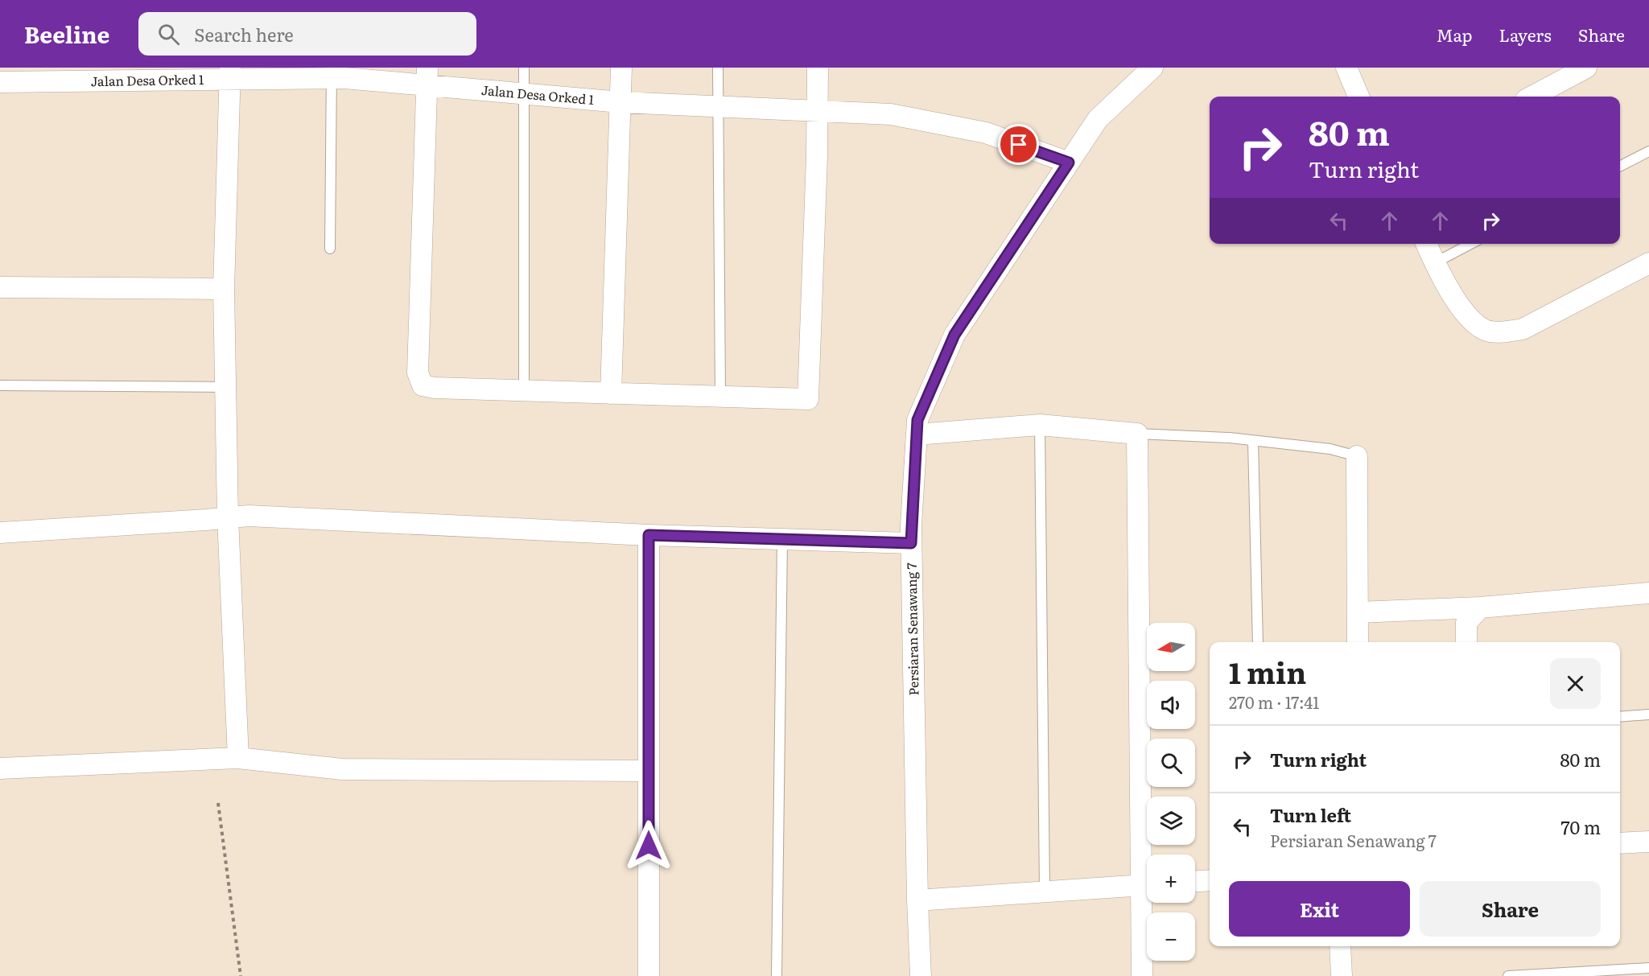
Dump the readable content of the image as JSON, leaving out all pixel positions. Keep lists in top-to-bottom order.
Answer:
{
  "streets": {
    "street": ["Jalan Desa Orked 1", "Persiaran Senawang 7"]
  },
  "crossings": [
    ["Jalan Desa Orked 1", "Persiaran Senawang 7"]
  ],
  "north": "left",
  "page": {
    "header": "Beeline",
    "search": "Search here",
    "nav": ["Map", "Layers", "Share"],
    "turn": ["80 m", "Turn right"],
    "map_buttons": ["+", "−"],
    "heading": ["1 min", "270 m · 17:41"],
    "list": [
      {
        "name": "Turn right",
        "value": "80 m"
      },
      {
        "name": "Turn left",
        "note": "Persiaran Senawang 7",
        "value": "70 m"
      }
    ],
    "buttons": ["Exit", "Share"]
  }
}
